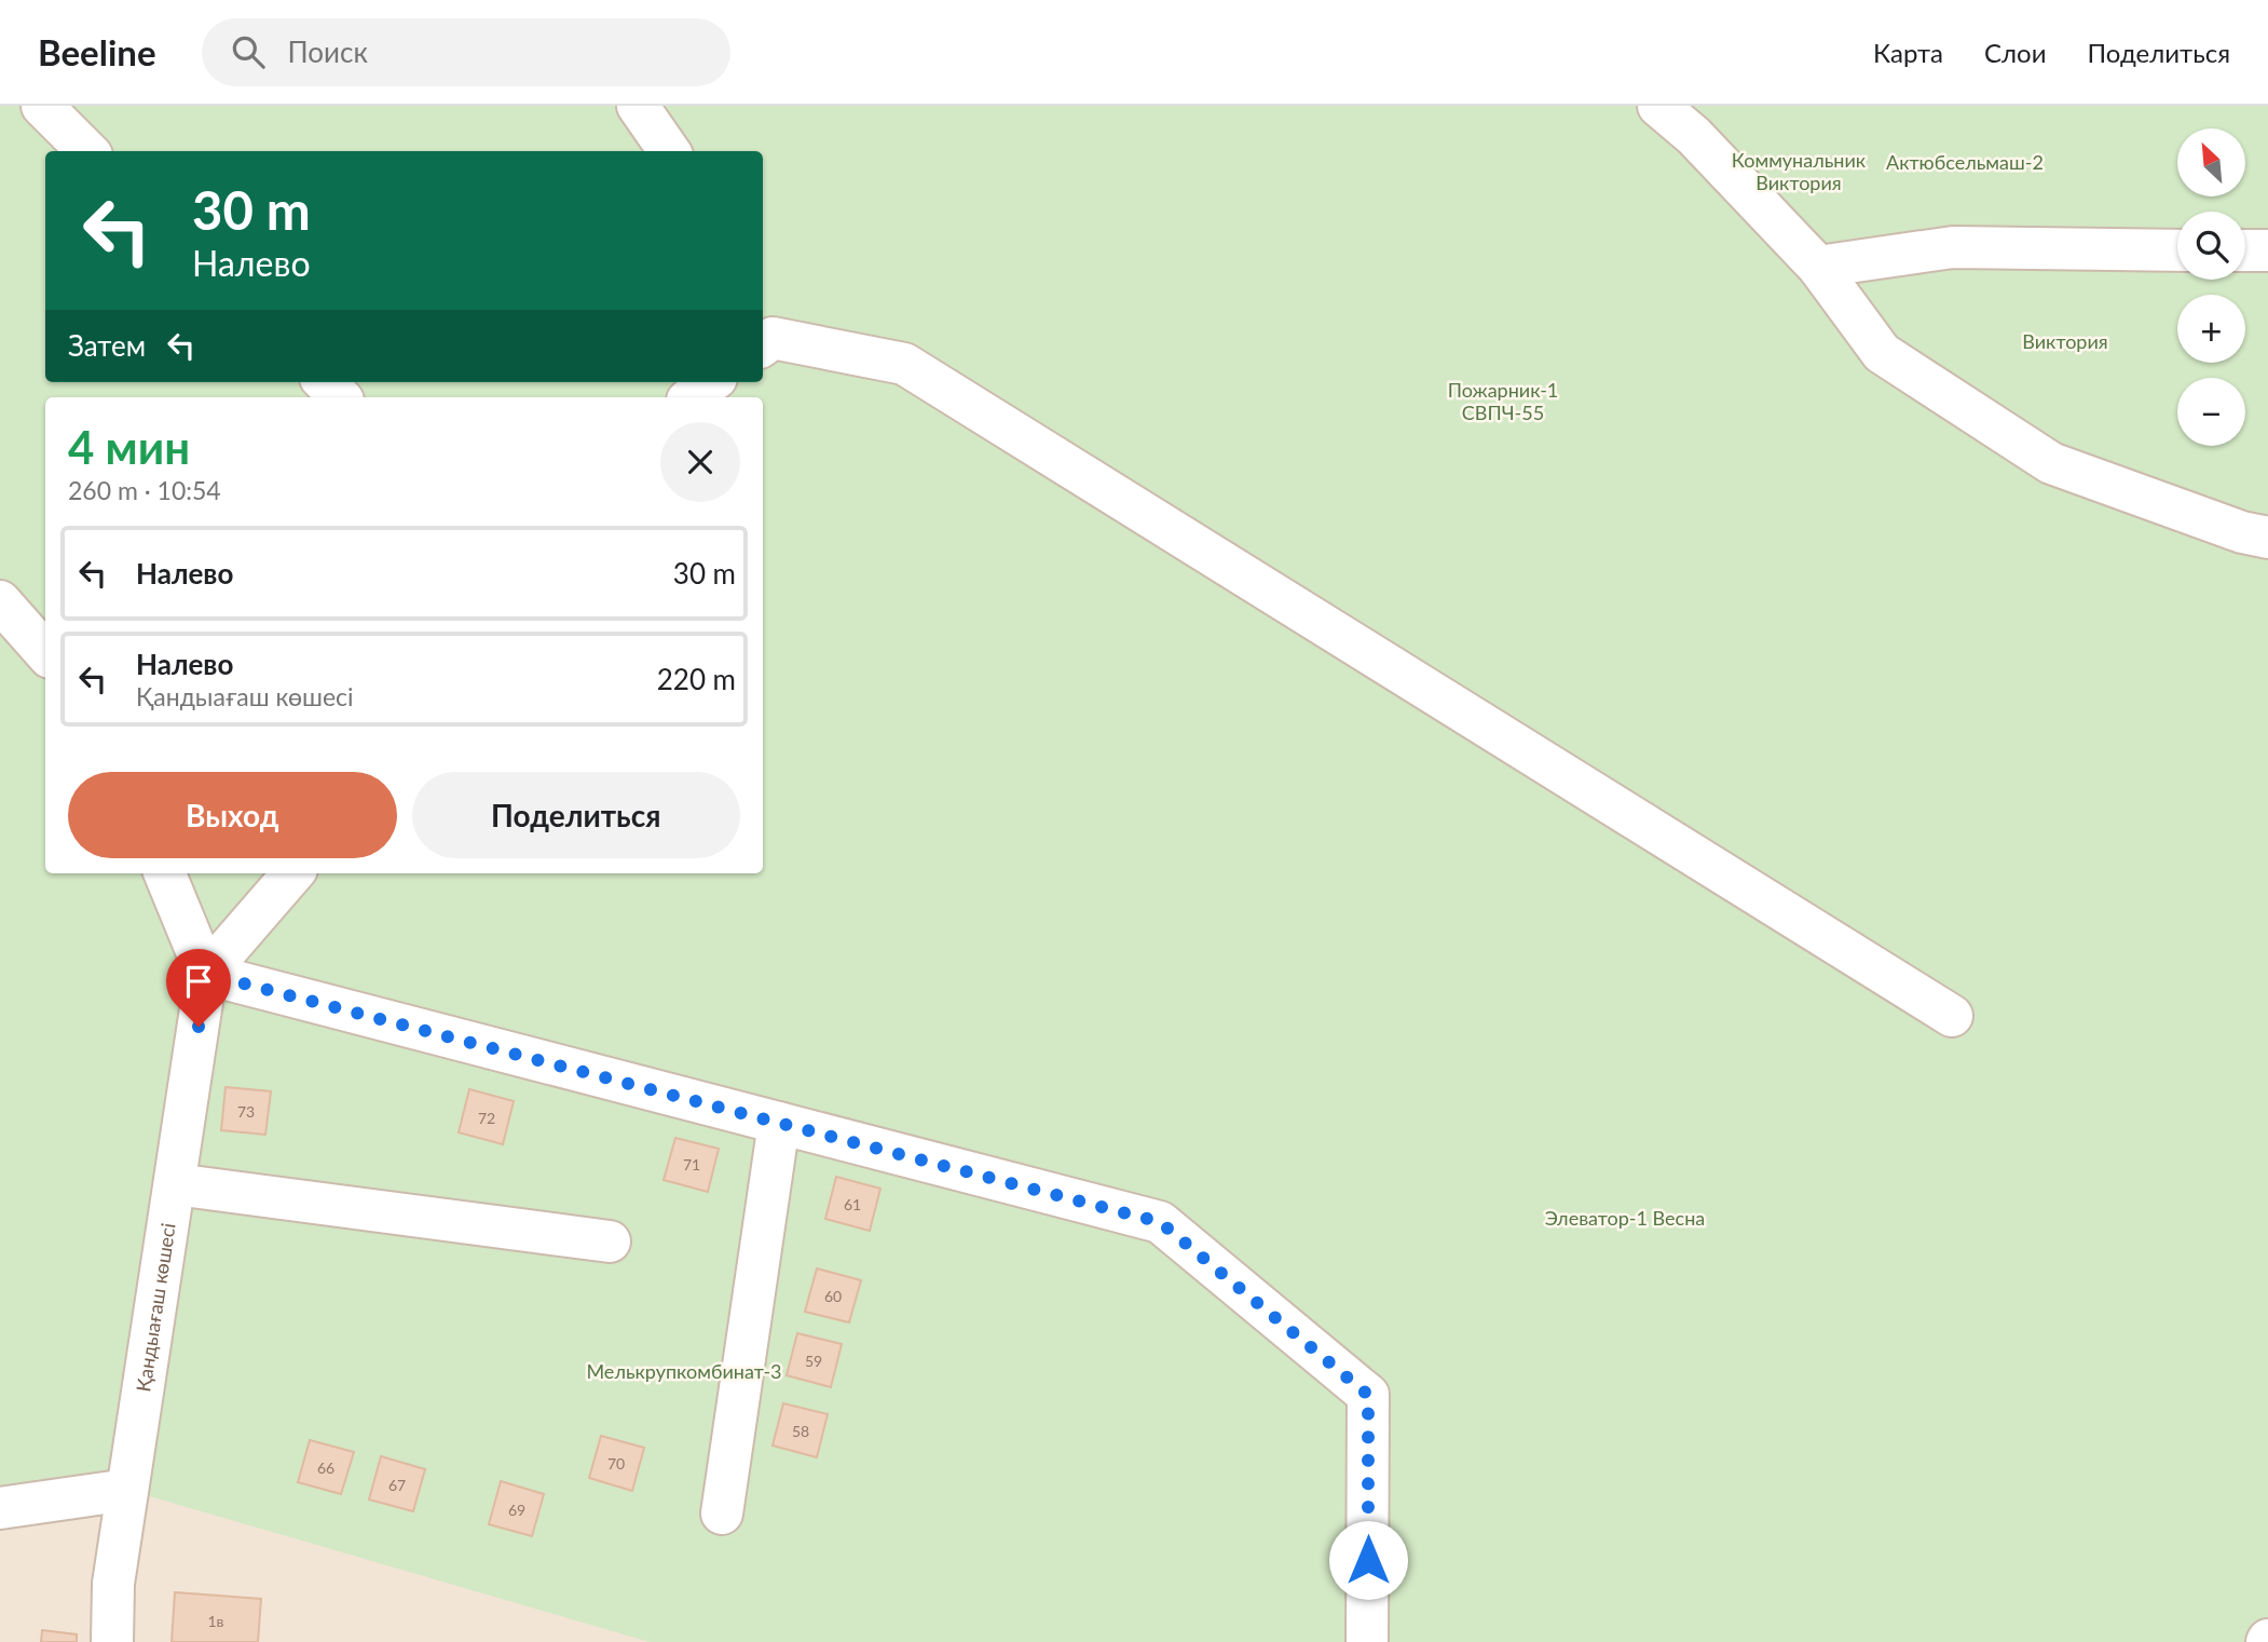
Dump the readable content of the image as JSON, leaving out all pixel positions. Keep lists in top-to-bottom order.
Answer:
{
  "streets": {
    "street": ["Қандыағаш көшесі"]
  },
  "parks": [
    "Коммунальник Виктория",
    "Актюбсельмаш-2",
    "Виктория",
    "Пожарник-1 СВПЧ-55",
    "Элеватор-1 Весна",
    "Мелькрупкомбинат-3"
  ],
  "house_numbers": [
    "73",
    "72",
    "71",
    "61",
    "60",
    "59",
    "58",
    "70",
    "66",
    "67",
    "69",
    "1в"
  ],
  "north": "top left",
  "page": {
    "header": "Beeline",
    "search": "Поиск",
    "nav": ["Карта", "Слои", "Поделиться"],
    "map_buttons": ["+", "−"],
    "turn": ["30 m", "Налево"],
    "then": "Затем",
    "heading": ["4 мин", "260 m · 10:54"],
    "list": [
      {
        "name": "Налево",
        "value": "30 m"
      },
      {
        "name": "Налево",
        "note": "Қандыағаш көшесі",
        "value": "220 m"
      }
    ],
    "buttons": ["Выход", "Поделиться"]
  }
}
